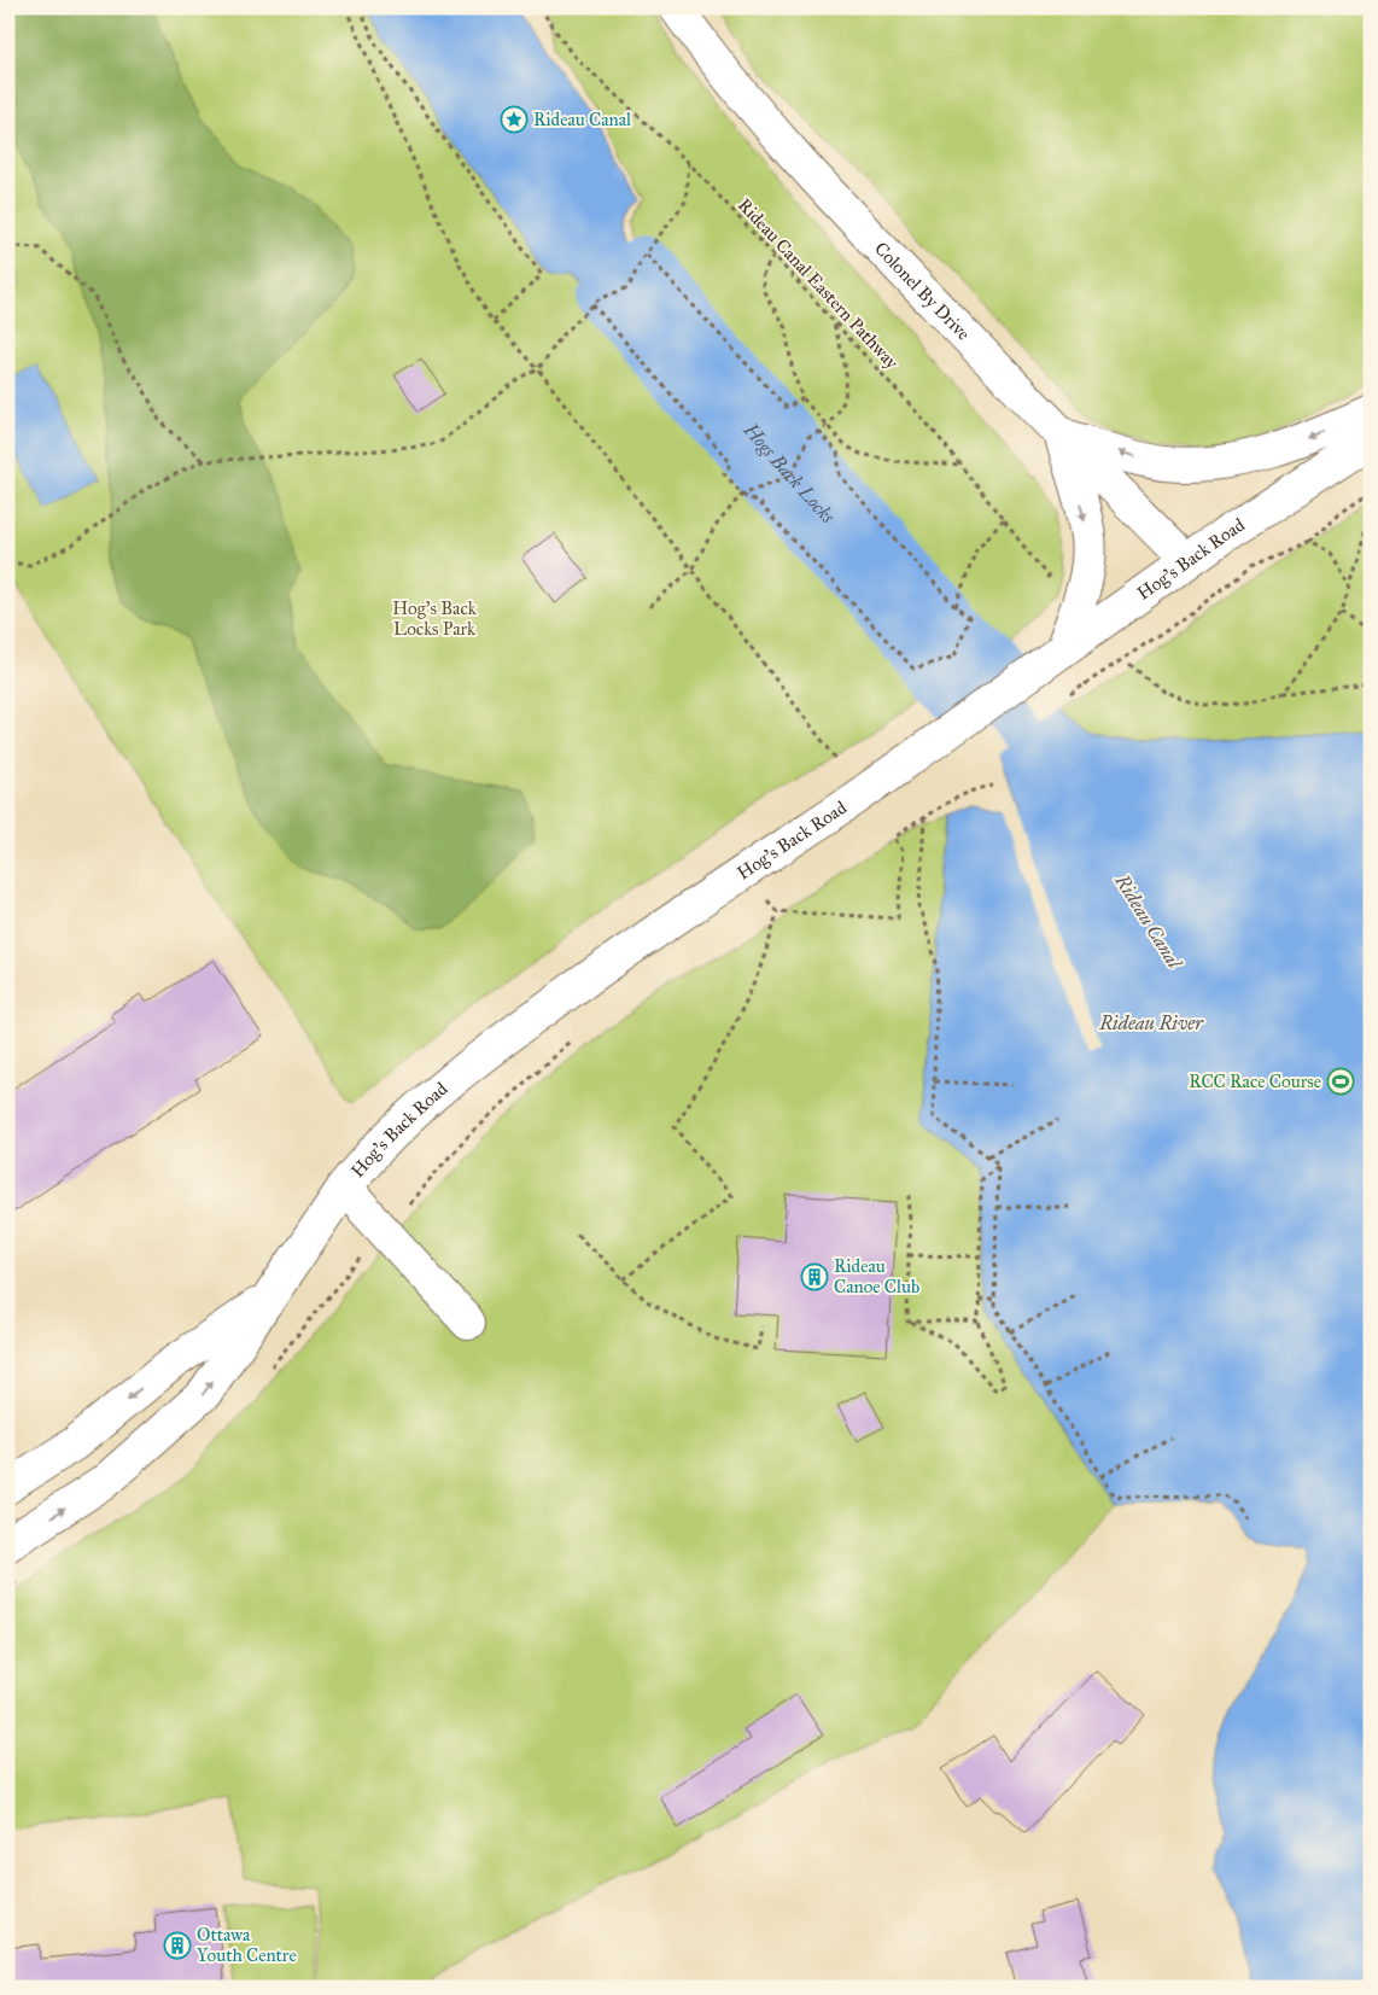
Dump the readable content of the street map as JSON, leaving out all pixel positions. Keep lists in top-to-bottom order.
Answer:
{
  "streets": {
    "main road": ["Colonel By Drive", "Hog's Back Road"],
    "path": ["Rideau Canal Eastern Pathway"]
  },
  "crossings": [
    ["Colonel By Drive", "Hog's Back Road"]
  ],
  "water": ["Hogs Back Locks", "Rideau Canal", "Rideau River"],
  "parks": ["Hog's Back Locks Park"],
  "places": {
    "place": ["Rideau Canal"],
    "sports": ["RCC Race Course"],
    "building": ["Rideau Canoe Club", "Ottawa Youth Centre"]
  }
}
